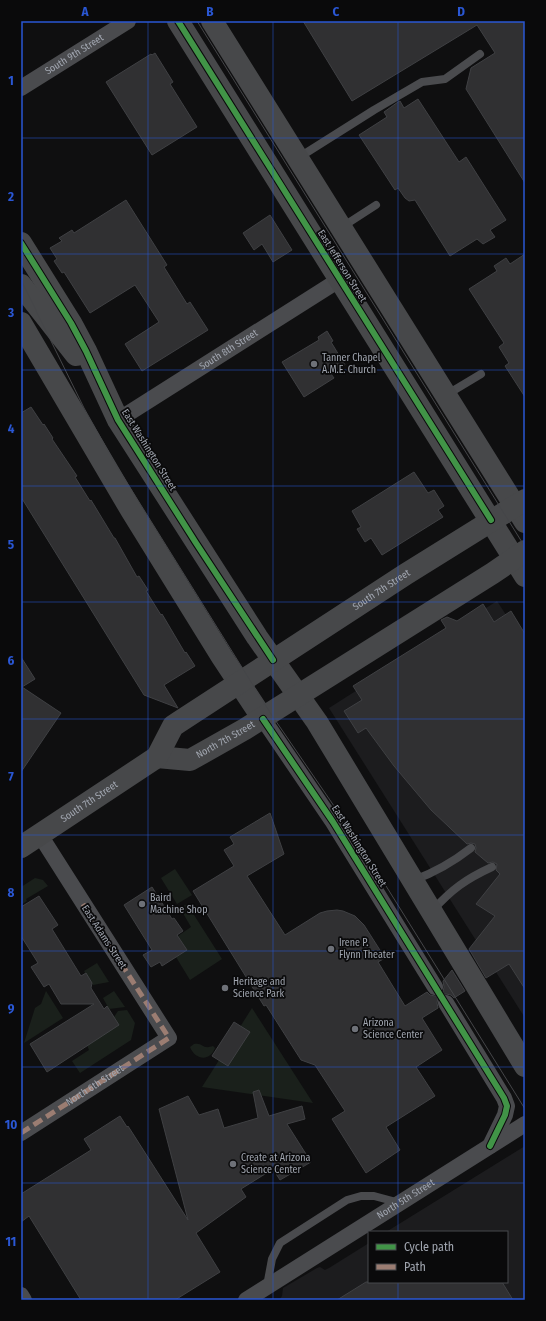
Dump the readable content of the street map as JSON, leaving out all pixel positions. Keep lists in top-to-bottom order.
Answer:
{
  "streets": {
    "main road": [
      "East Jefferson Street",
      "East Washington Street",
      "South 7th Street",
      "North 7th Street"
    ],
    "street": [
      "South 9th Street",
      "South 8th Street",
      "East Adams Street",
      "North 6th Street",
      "North 5th Street"
    ]
  },
  "crossings": [
    ["East Jefferson Street", "South 8th Street"],
    ["East Jefferson Street", "South 7th Street"],
    ["South 8th Street", "East Washington Street"],
    ["East Washington Street", "South 7th Street"],
    ["East Washington Street", "North 7th Street"],
    ["South 7th Street", "North 7th Street"],
    ["South 7th Street", "East Adams Street"],
    ["East Adams Street", "North 6th Street"]
  ],
  "places": [
    "Tanner Chapel A.M.E. Church",
    "Baird Machine Shop",
    "Irene P. Flynn Theater",
    "Heritage and Science Park",
    "Arizona Science Center",
    "Create at Arizona Science Center"
  ],
  "legend": ["Cycle path", "Path"],
  "grid": {
    "columns": [
      "A",
      "B",
      "C",
      "D"
    ],
    "rows": [
      "1",
      "2",
      "3",
      "4",
      "5",
      "6",
      "7",
      "8",
      "9",
      "10",
      "11"
    ]
  }
}
